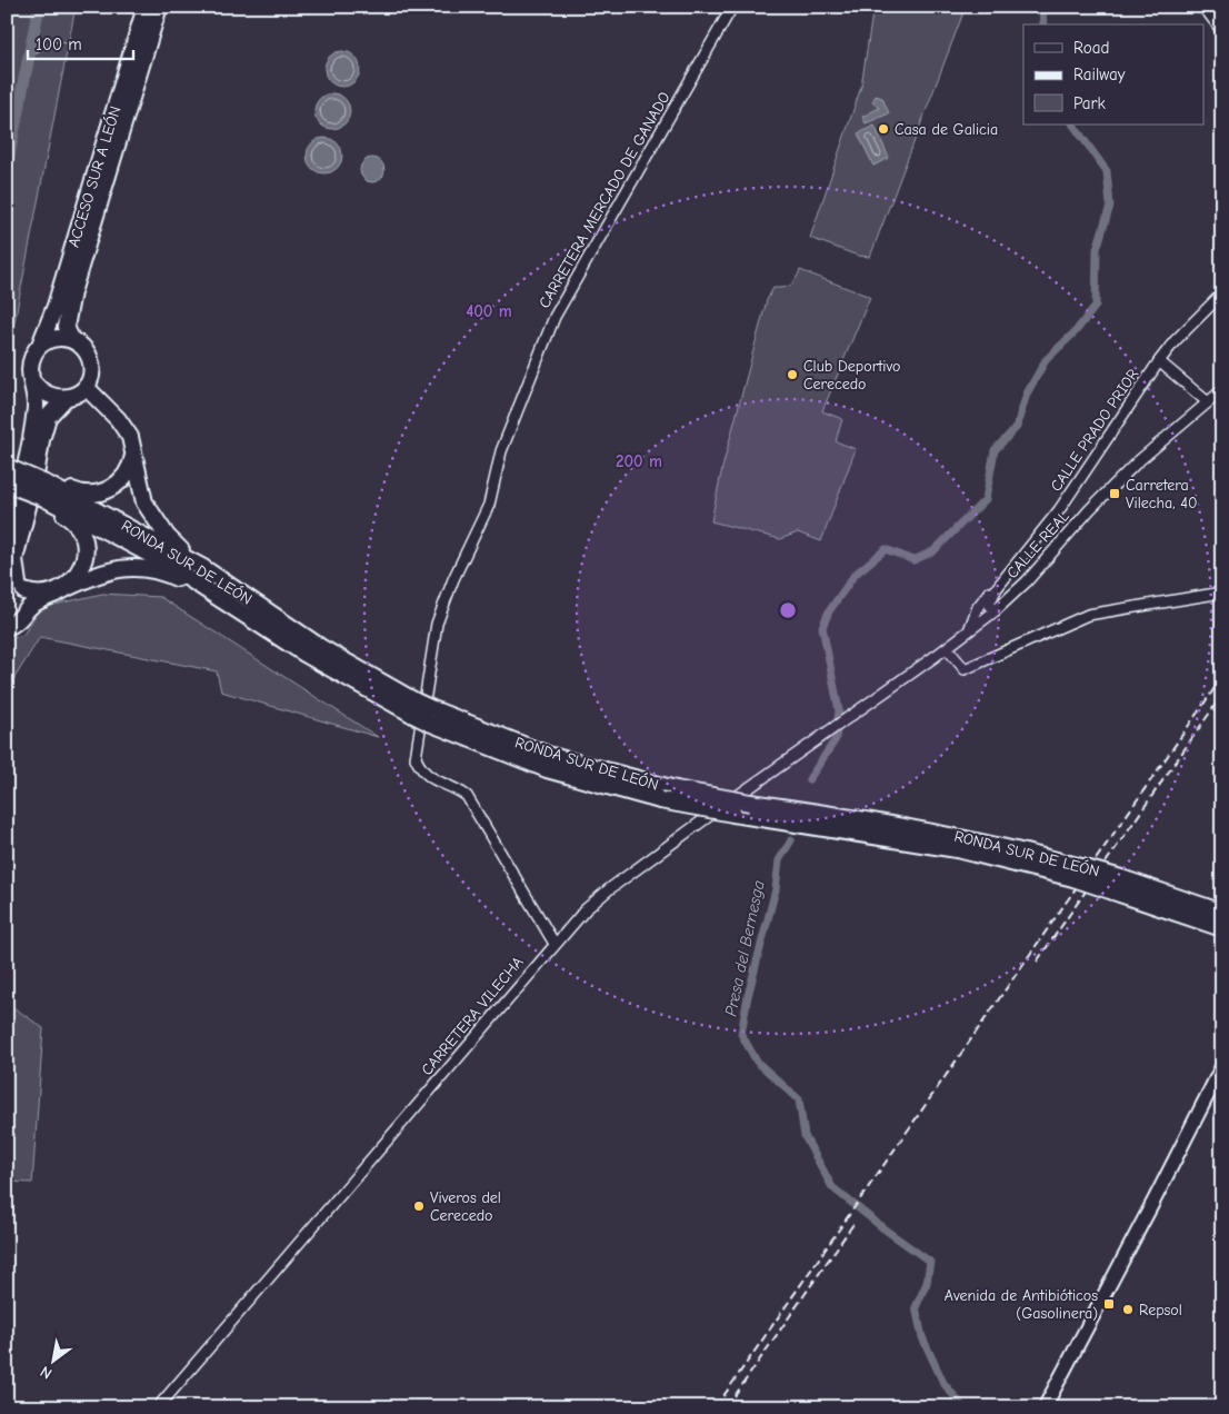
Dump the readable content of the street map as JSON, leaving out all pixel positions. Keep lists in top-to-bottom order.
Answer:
{
  "streets": {
    "highway": ["ACCESO SUR A LEÓN", "RONDA SUR DE LEÓN"],
    "street": [
      "CARRETERA MERCADO DE GANADO",
      "CALLE PRADO PRIOR",
      "CALLE REAL",
      "CARRETERA VILECHA"
    ]
  },
  "crossings": [
    ["CARRETERA MERCADO DE GANADO", "CARRETERA VILECHA"],
    ["CALLE PRADO PRIOR", "CALLE REAL"],
    ["CALLE REAL", "CARRETERA VILECHA"]
  ],
  "water": ["Presa del Bernesga"],
  "places": {
    "other": [
      "Casa de Galicia",
      "Club Deportivo Cerecedo",
      "Viveros del Cerecedo",
      "Repsol"
    ],
    "transit": ["Carretera Vilecha, 40", "Avenida de Antibióticos (Gasolinera)"]
  },
  "legend": ["Road", "Railway", "Park"],
  "scale_bar": "100 m",
  "north": "bottom left",
  "rings": ["400 m", "200 m"]
}
